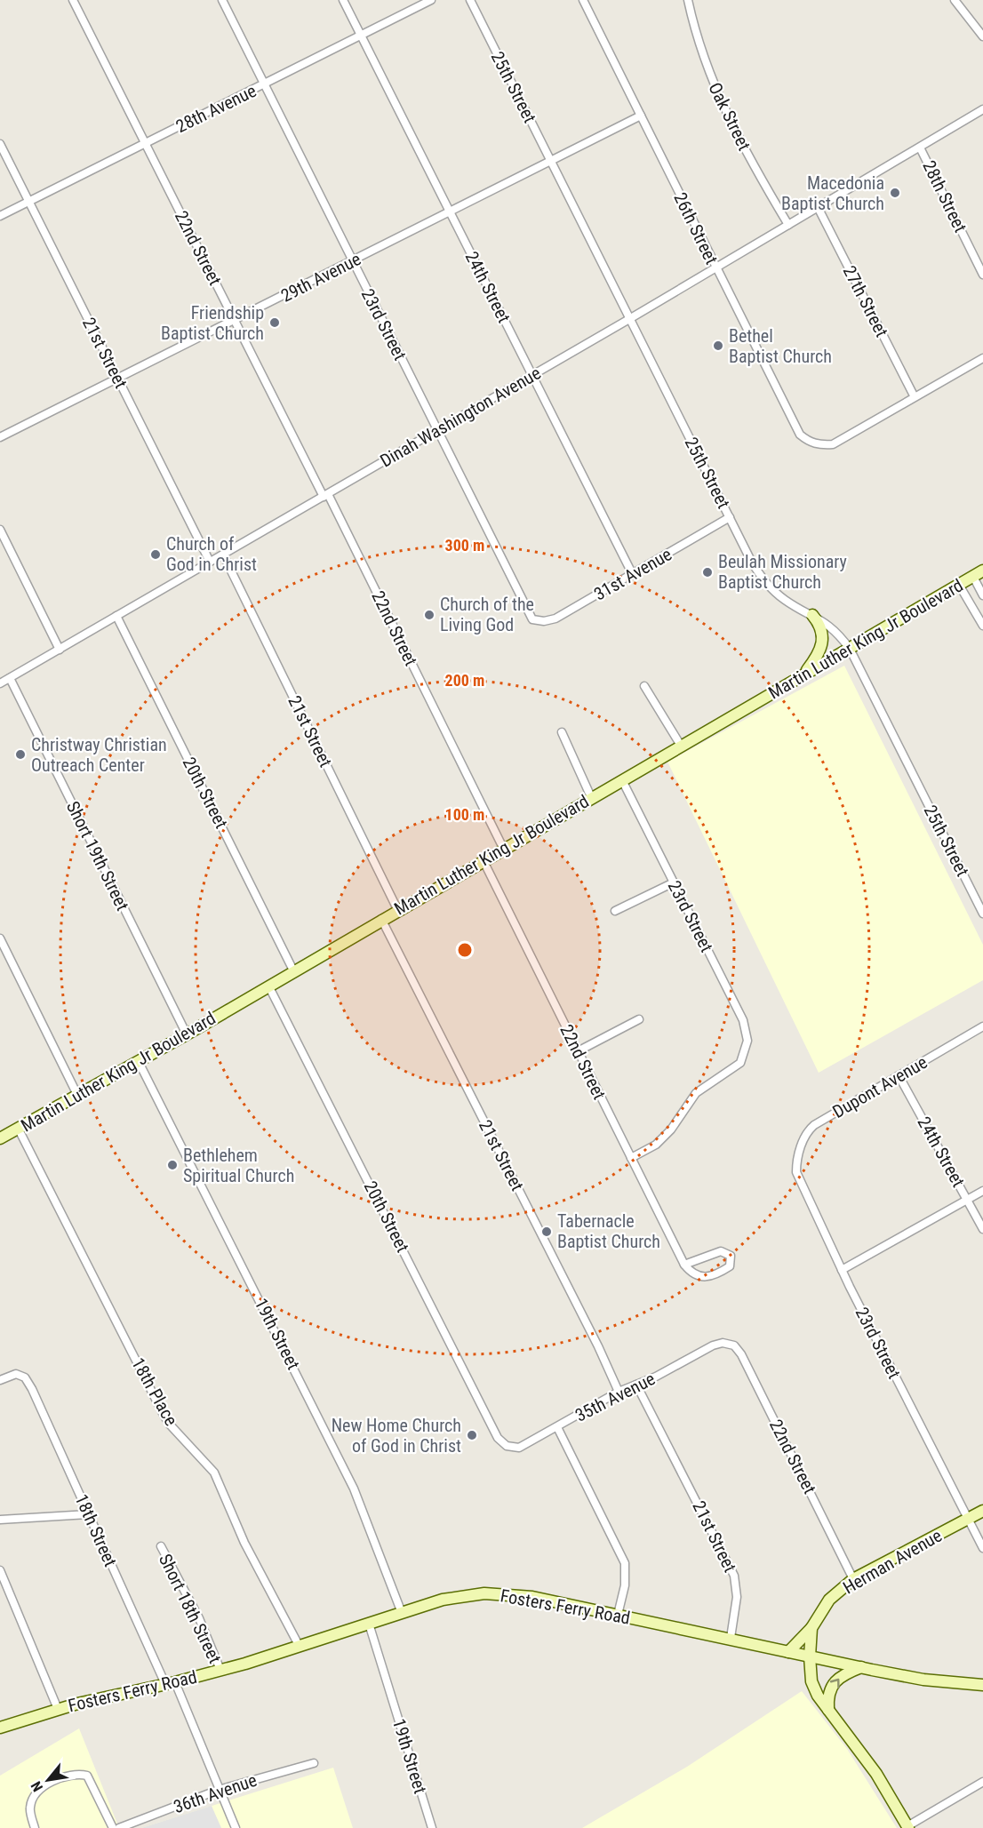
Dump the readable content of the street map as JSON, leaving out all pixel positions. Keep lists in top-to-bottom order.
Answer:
{
  "streets": {
    "street": [
      "25th Street",
      "28th Avenue",
      "Oak Street",
      "28th Street",
      "26th Street",
      "22nd Street",
      "29th Avenue",
      "24th Street",
      "27th Street",
      "23rd Street",
      "21st Street",
      "Dinah Washington Avenue",
      "31st Avenue",
      "Martin Luther King Jr Boulevard",
      "20th Street",
      "Short 19th Street",
      "Dupont Avenue",
      "19th Street",
      "18th Place",
      "35th Avenue",
      "18th Street",
      "Herman Avenue",
      "Fosters Ferry Road",
      "Short 18th Street",
      "36th Avenue"
    ]
  },
  "crossings": [
    ["25th Street", "29th Avenue"],
    ["25th Street", "Dinah Washington Avenue"],
    ["25th Street", "31st Avenue"],
    ["25th Street", "Martin Luther King Jr Boulevard"],
    ["28th Avenue", "22nd Street"],
    ["28th Avenue", "24th Street"],
    ["28th Avenue", "23rd Street"],
    ["28th Avenue", "21st Street"],
    ["Oak Street", "Dinah Washington Avenue"],
    ["28th Street", "Dinah Washington Avenue"],
    ["26th Street", "29th Avenue"],
    ["26th Street", "27th Street"],
    ["26th Street", "Dinah Washington Avenue"],
    ["22nd Street", "29th Avenue"],
    ["22nd Street", "23rd Street"],
    ["22nd Street", "Dinah Washington Avenue"],
    ["22nd Street", "Martin Luther King Jr Boulevard"],
    ["22nd Street", "35th Avenue"],
    ["22nd Street", "Herman Avenue"],
    ["29th Avenue", "24th Street"],
    ["29th Avenue", "23rd Street"],
    ["29th Avenue", "21st Street"],
    ["24th Street", "Dinah Washington Avenue"],
    ["24th Street", "31st Avenue"],
    ["24th Street", "Dupont Avenue"],
    ["27th Street", "Dinah Washington Avenue"],
    ["23rd Street", "Dinah Washington Avenue"],
    ["23rd Street", "31st Avenue"],
    ["23rd Street", "Martin Luther King Jr Boulevard"],
    ["23rd Street", "Dupont Avenue"],
    ["23rd Street", "Herman Avenue"],
    ["21st Street", "Dinah Washington Avenue"],
    ["21st Street", "Martin Luther King Jr Boulevard"],
    ["21st Street", "35th Avenue"],
    ["21st Street", "Fosters Ferry Road"],
    ["Dinah Washington Avenue", "20th Street"],
    ["Dinah Washington Avenue", "Short 19th Street"],
    ["Martin Luther King Jr Boulevard", "20th Street"],
    ["Martin Luther King Jr Boulevard", "Short 19th Street"],
    ["Martin Luther King Jr Boulevard", "19th Street"],
    ["Martin Luther King Jr Boulevard", "18th Place"],
    ["20th Street", "35th Avenue"],
    ["19th Street", "Fosters Ferry Road"],
    ["18th Place", "Fosters Ferry Road"],
    ["18th Street", "Fosters Ferry Road"],
    ["18th Street", "36th Avenue"],
    ["Herman Avenue", "Fosters Ferry Road"],
    ["Fosters Ferry Road", "Short 18th Street"]
  ],
  "places": [
    "Macedonia Baptist Church",
    "Friendship Baptist Church",
    "Bethel Baptist Church",
    "Church of God in Christ",
    "Beulah Missionary Baptist Church",
    "Church of the Living God",
    "Christway Christian Outreach Center",
    "Bethlehem Spiritual Church",
    "Tabernacle Baptist Church",
    "New Home Church of God in Christ"
  ],
  "north": "bottom left",
  "rings": ["300 m", "200 m", "100 m"]
}
